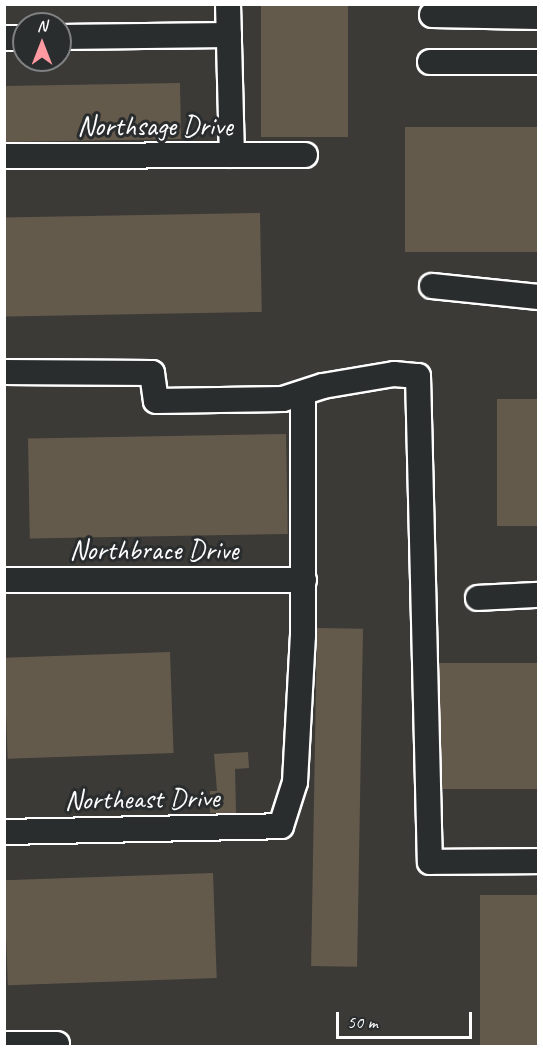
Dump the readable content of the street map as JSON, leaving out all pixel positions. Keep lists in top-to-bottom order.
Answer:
{
  "streets": {
    "street": ["Northsage Drive", "Northbrace Drive", "Northeast Drive"]
  },
  "crossings": [
    ["Northbrace Drive", "Northeast Drive"]
  ],
  "scale_bar": "50 m",
  "north": "top"
}
